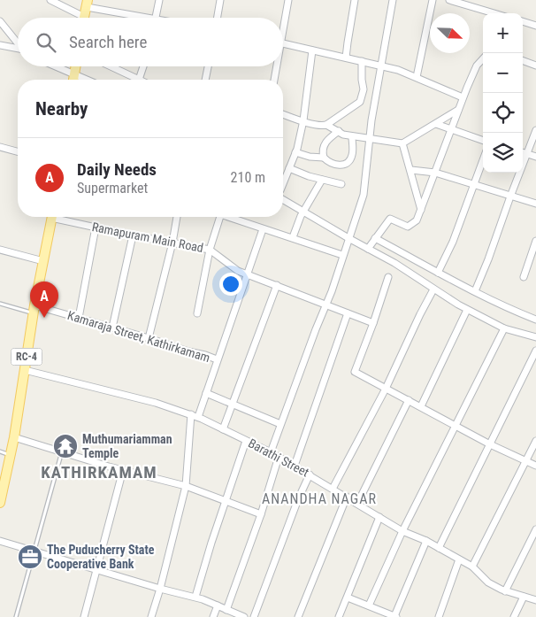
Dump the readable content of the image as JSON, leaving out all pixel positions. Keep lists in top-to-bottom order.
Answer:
{
  "streets": {
    "main road": ["RC-4"],
    "street": ["Ramapuram Main Road", "Kamaraja Street, Kathirkamam", "Barathi Street"]
  },
  "crossings": [
    ["Kamaraja Street, Kathirkamam", "RC-4"],
    ["RC-4", "Barathi Street"]
  ],
  "districts": ["KATHIRKAMAM", "ANANDHA NAGAR"],
  "places": {
    "temple": ["Muthumariamman Temple"],
    "office": ["The Puducherry State Cooperative Bank"]
  },
  "north": "bottom right",
  "page": {
    "map_buttons": ["+", "−"],
    "search": "Search here",
    "heading": "Nearby",
    "list": [
      {
        "mark": "A",
        "name": "Daily Needs",
        "note": "Supermarket",
        "value": "210 m"
      }
    ],
    "pins": "A"
  }
}
